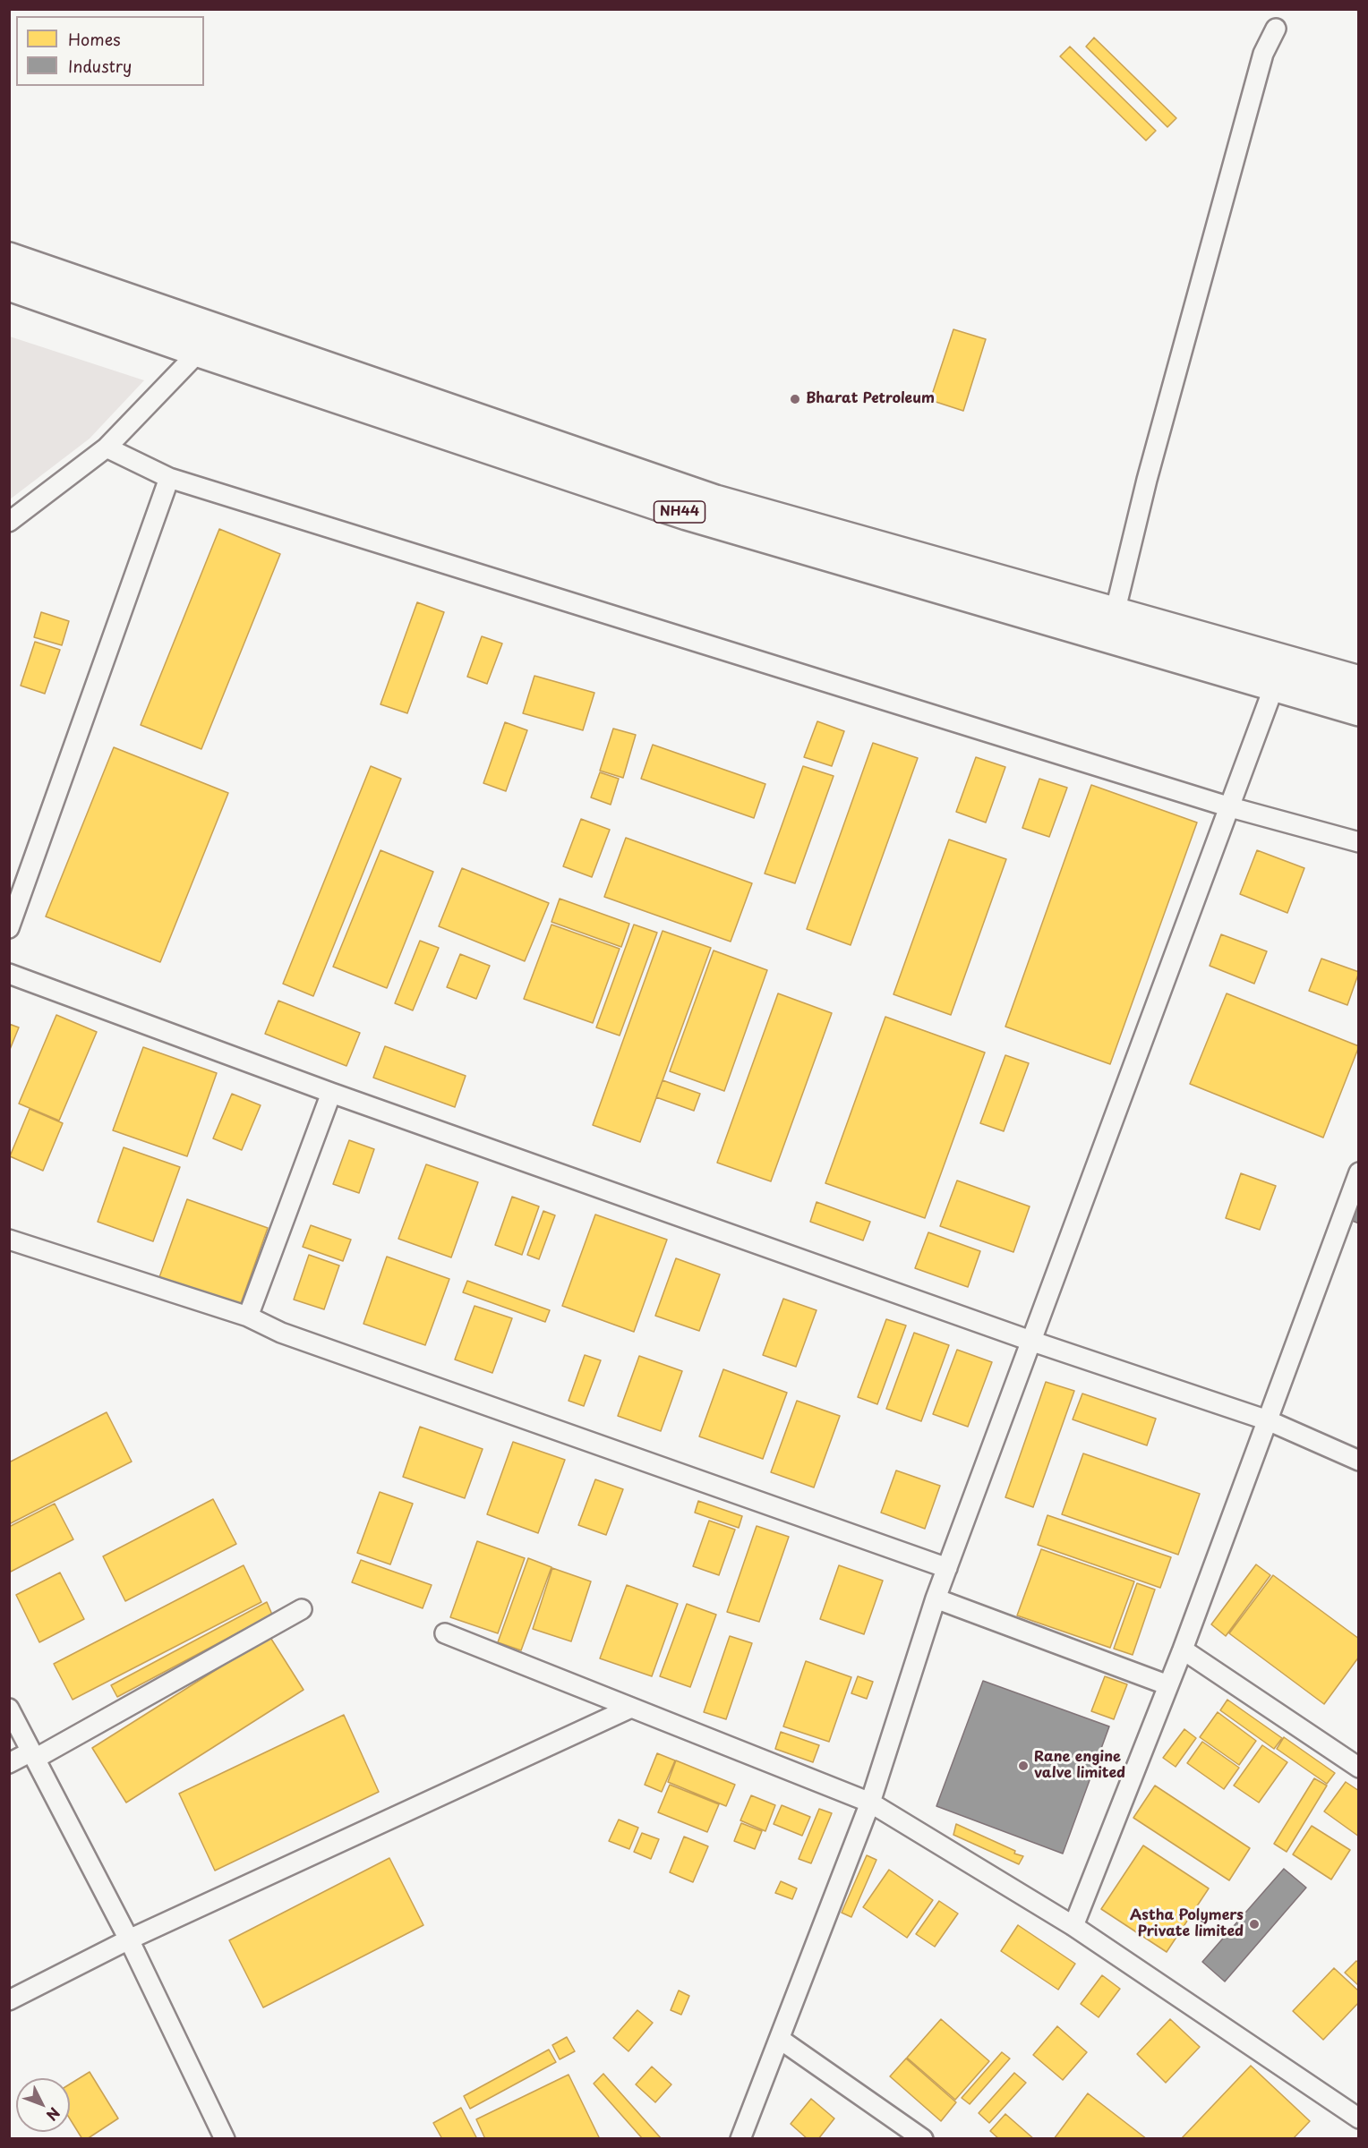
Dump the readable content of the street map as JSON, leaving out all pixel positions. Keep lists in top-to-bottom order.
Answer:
{
  "streets": {
    "highway": ["NH44"]
  },
  "places": ["Bharat Petroleum", "Rane engine valve limited", "Astha Polymers Private limited"],
  "legend": ["Homes", "Industry"],
  "north": "bottom right"
}
